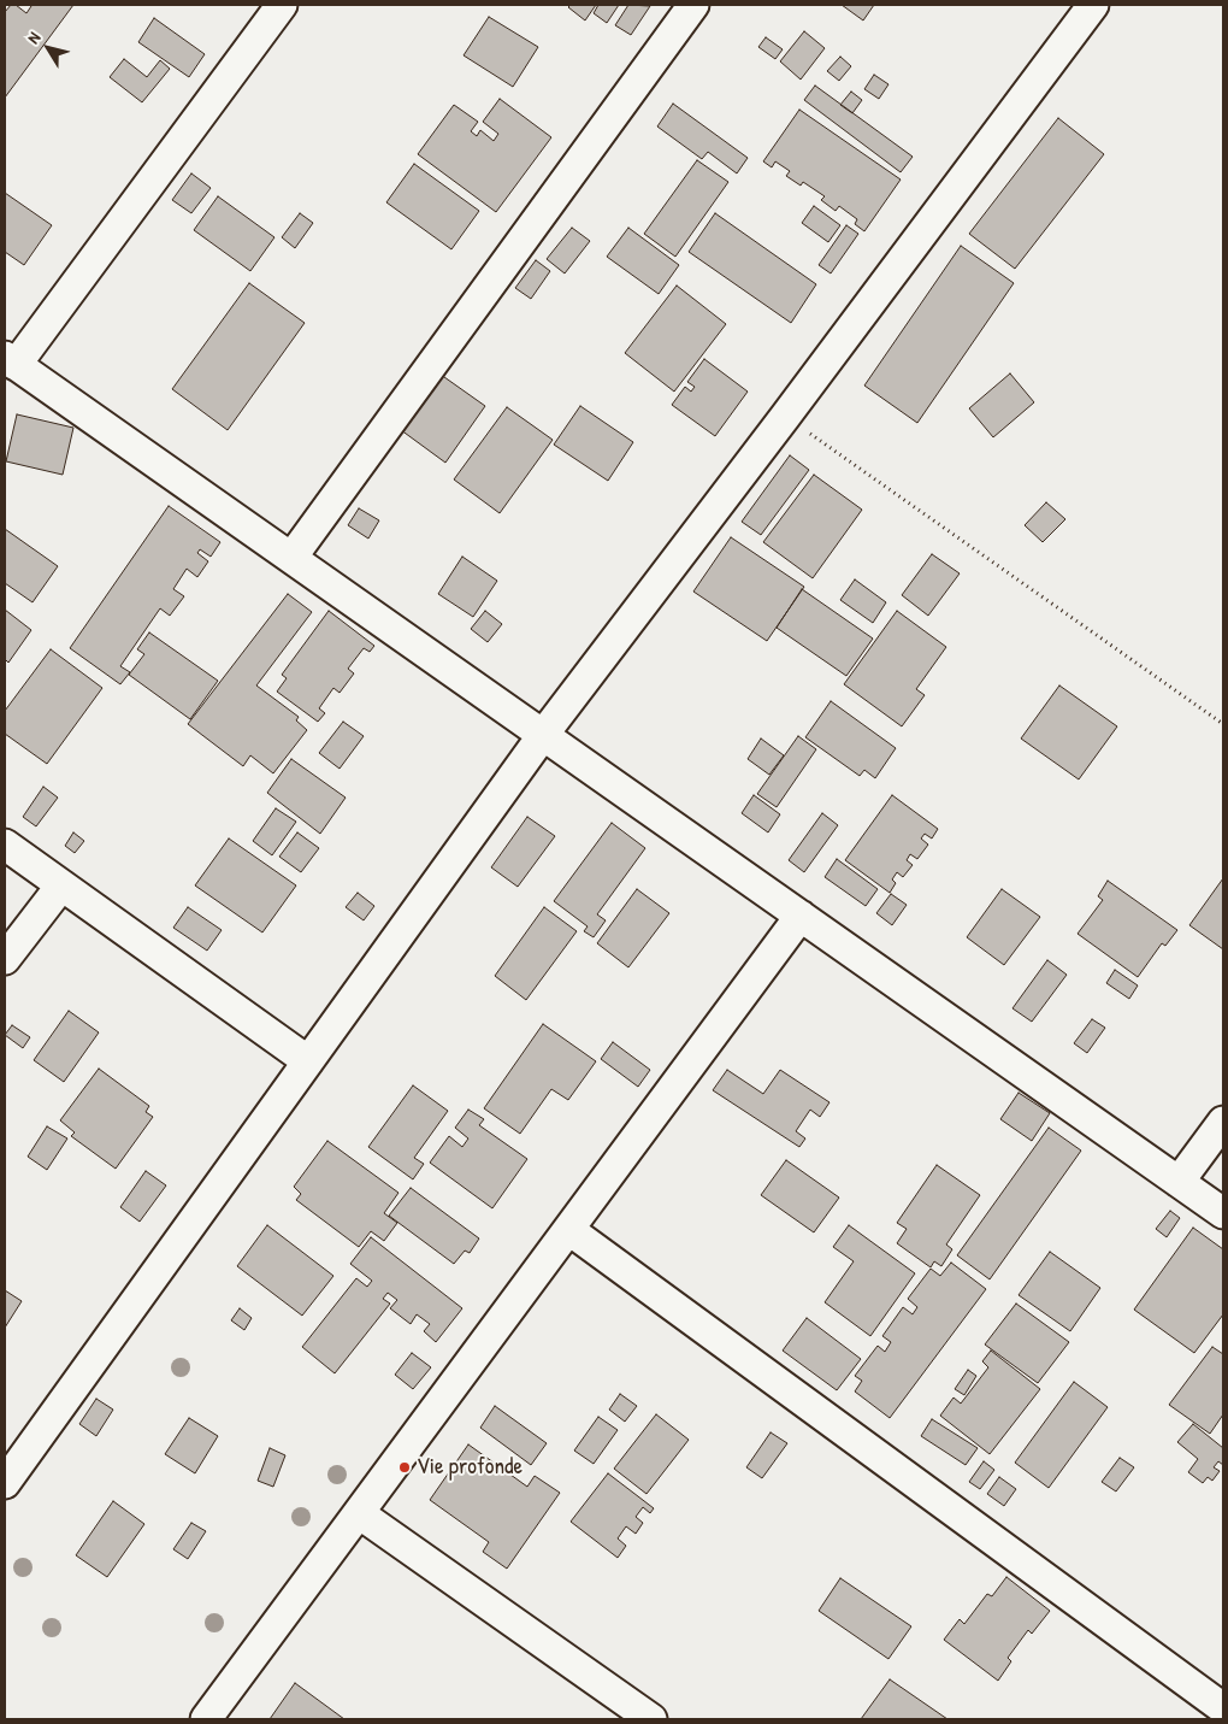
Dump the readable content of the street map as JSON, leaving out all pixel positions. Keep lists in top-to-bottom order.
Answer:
{
  "places": ["Vie profonde"],
  "north": "top left"
}
